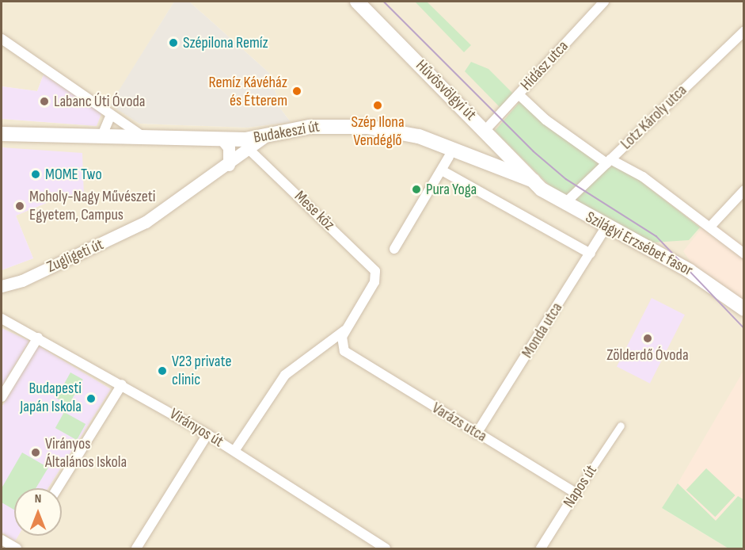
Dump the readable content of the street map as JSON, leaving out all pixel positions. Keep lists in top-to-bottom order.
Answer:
{
  "streets": {
    "main road": ["Hűvösvölgyi út", "Budakeszi út", "Szilágyi Erzsébet fasor"],
    "street": [
      "Hidász utca",
      "Lotz Károly utca",
      "Mese köz",
      "Zugligeti út",
      "Monda utca",
      "Varázs utca",
      "Virányos út",
      "Napos út"
    ]
  },
  "crossings": [
    ["Hidász utca", "Hűvösvölgyi út"],
    ["Hűvösvölgyi út", "Budakeszi út"],
    ["Hűvösvölgyi út", "Szilágyi Erzsébet fasor"],
    ["Lotz Károly utca", "Szilágyi Erzsébet fasor"],
    ["Budakeszi út", "Szilágyi Erzsébet fasor"],
    ["Budakeszi út", "Zugligeti út"],
    ["Mese köz", "Zugligeti út"],
    ["Szilágyi Erzsébet fasor", "Monda utca"],
    ["Monda utca", "Varázs utca"],
    ["Varázs utca", "Napos út"]
  ],
  "places": [
    "Szépilona Remíz",
    "Remíz Kávéház és Étterem",
    "Labanc Úti Óvoda",
    "Szép Ilona Vendéglő",
    "MOME Two",
    "Pura Yoga",
    "Moholy-Nagy Művészeti Egyetem, Campus",
    "Zölderdő Óvoda",
    "V23 private clinic",
    "Budapesti Japán Iskola",
    "Virányos Általános Iskola"
  ],
  "north": "top"
}
